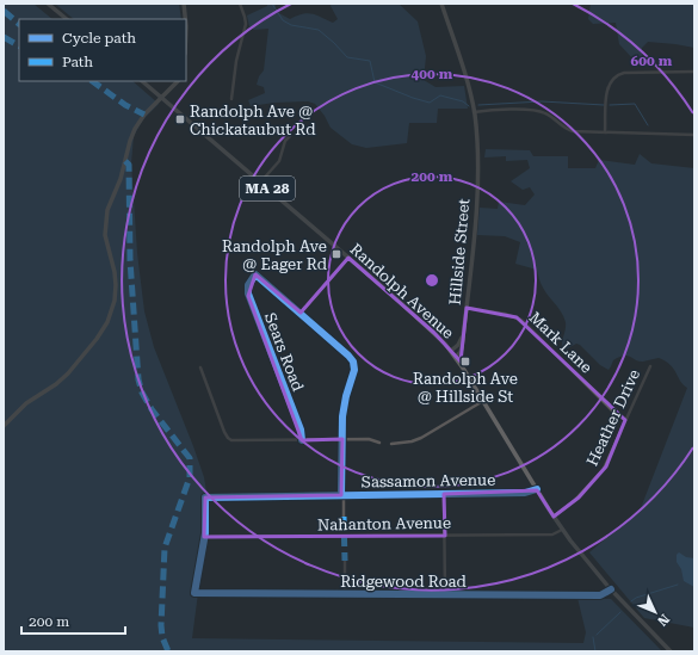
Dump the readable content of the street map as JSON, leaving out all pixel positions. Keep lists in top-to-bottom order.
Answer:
{
  "streets": {
    "main road": ["MA 28", "Hillside Street", "Randolph Avenue"],
    "street": [
      "Mark Lane",
      "Sears Road",
      "Heather Drive",
      "Sassamon Avenue",
      "Nahanton Avenue",
      "Ridgewood Road"
    ]
  },
  "crossings": [
    ["Hillside Street", "Randolph Avenue"],
    ["Hillside Street", "Mark Lane"],
    ["Randolph Avenue", "Heather Drive"],
    ["Randolph Avenue", "Sassamon Avenue"],
    ["Randolph Avenue", "Nahanton Avenue"],
    ["Randolph Avenue", "Ridgewood Road"],
    ["Mark Lane", "Heather Drive"],
    ["Sassamon Avenue", "Nahanton Avenue"],
    ["Sassamon Avenue", "Ridgewood Road"],
    ["Nahanton Avenue", "Ridgewood Road"]
  ],
  "places": {
    "transit": ["Randolph Ave @ Chickataubut Rd", "Randolph Ave @ Eager Rd", "Randolph Ave @ Hillside St"]
  },
  "legend": ["Cycle path", "Path"],
  "scale_bar": "200 m",
  "north": "bottom right",
  "rings": ["600 m", "400 m", "200 m"]
}
